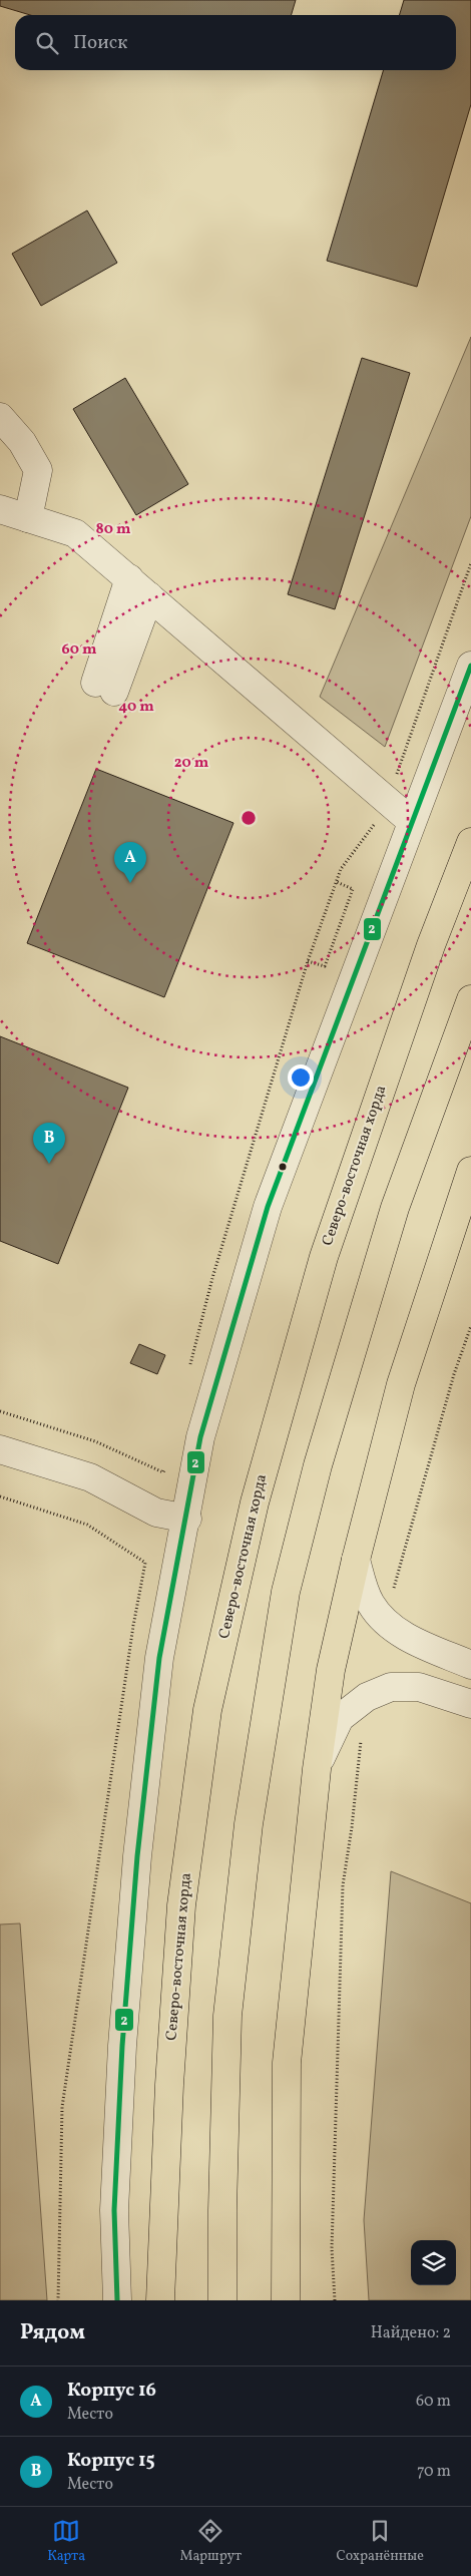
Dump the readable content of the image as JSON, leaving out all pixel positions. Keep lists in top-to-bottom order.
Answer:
{
  "streets": {
    "main road": ["Северо-восточная хорда"]
  },
  "lines": ["transit line 2"],
  "page": {
    "search": "Поиск",
    "pins": ["A", "B"],
    "heading": ["Рядом", "Найдено: 2"],
    "list": [
      {
        "mark": "A",
        "name": "Корпус 16",
        "note": "Место",
        "value": "60 m"
      },
      {
        "mark": "B",
        "name": "Корпус 15",
        "note": "Место",
        "value": "70 m"
      }
    ],
    "nav": ["Карта", "Маршрут", "Сохранённые"]
  },
  "rings": [
    "80 m",
    "60 m",
    "40 m",
    "20 m"
  ]
}
